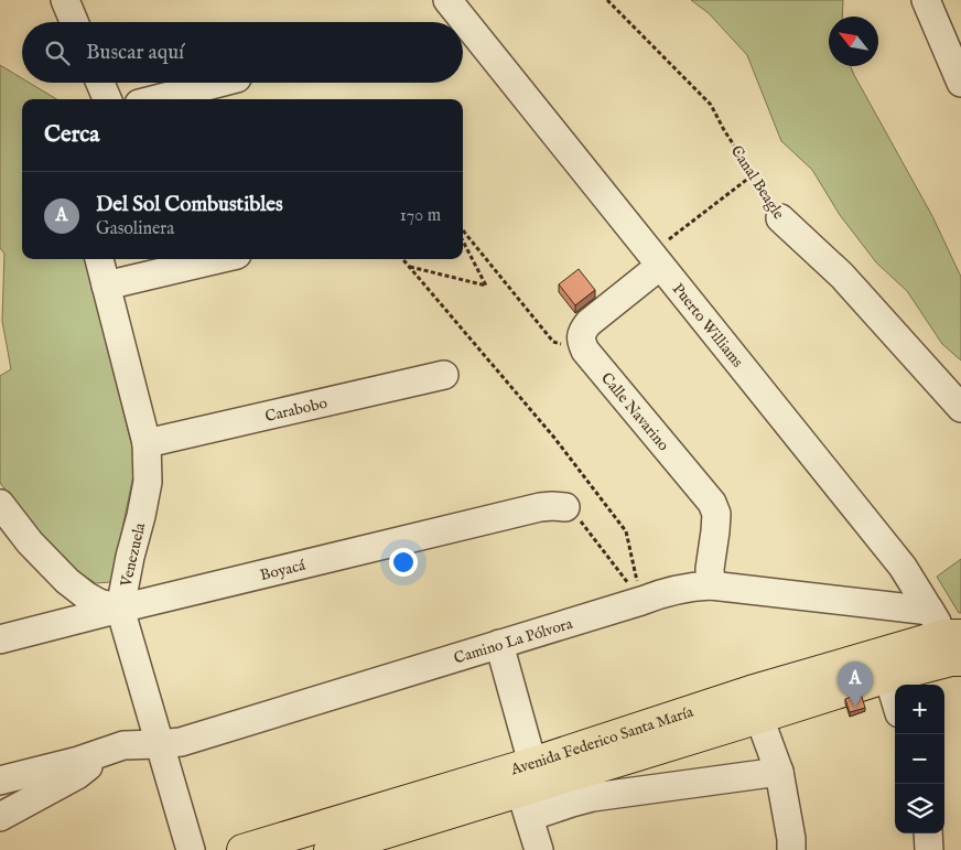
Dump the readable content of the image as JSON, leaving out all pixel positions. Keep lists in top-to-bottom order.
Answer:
{
  "streets": {
    "main road": ["Avenida Federico Santa María"],
    "street": [
      "Canal Beagle",
      "Puerto Williams",
      "Carabobo",
      "Calle Navarino",
      "Venezuela",
      "Boyacá",
      "Camino La Pólvora"
    ]
  },
  "crossings": [
    ["Puerto Williams", "Camino La Pólvora"],
    ["Puerto Williams", "Avenida Federico Santa María"],
    ["Carabobo", "Venezuela"],
    ["Calle Navarino", "Camino La Pólvora"],
    ["Venezuela", "Boyacá"],
    ["Venezuela", "Camino La Pólvora"],
    ["Camino La Pólvora", "Avenida Federico Santa María"]
  ],
  "north": "top left",
  "page": {
    "search": "Buscar aquí",
    "heading": "Cerca",
    "list": [
      {
        "mark": "A",
        "name": "Del Sol Combustibles",
        "note": "Gasolinera",
        "value": "170 m"
      }
    ],
    "pins": "A",
    "map_buttons": ["+", "−"]
  }
}
